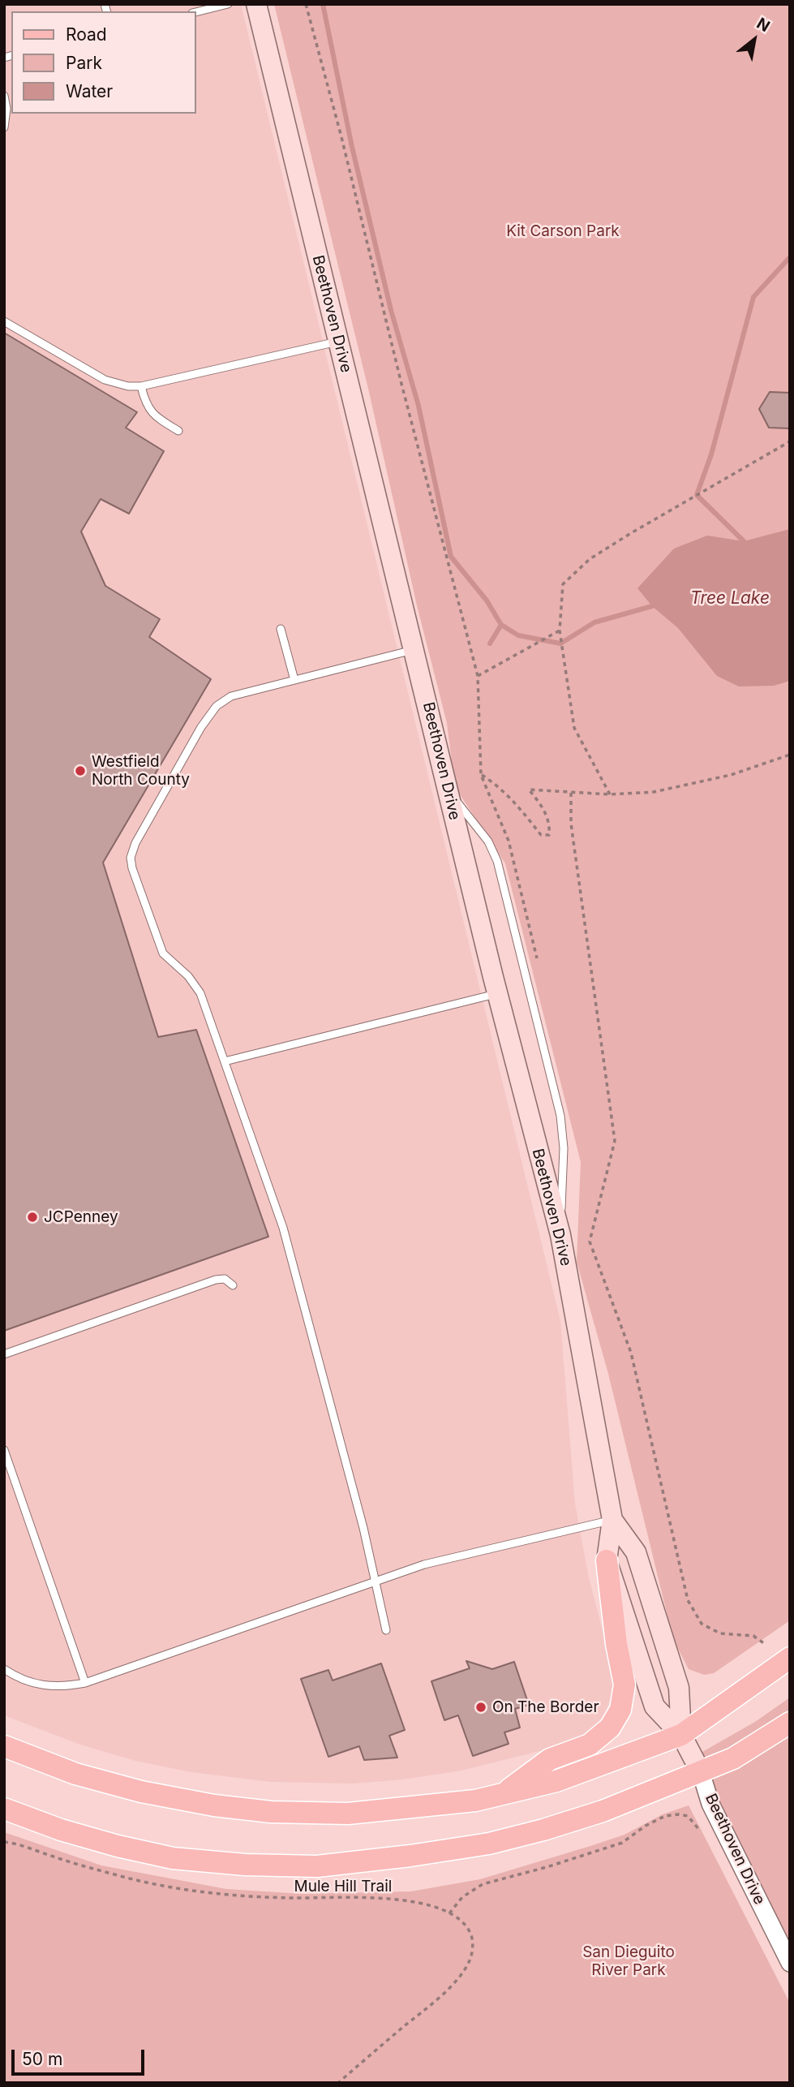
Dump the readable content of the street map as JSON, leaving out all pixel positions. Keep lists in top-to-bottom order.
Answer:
{
  "streets": {
    "main road": ["Beethoven Drive"],
    "path": ["Mule Hill Trail"]
  },
  "water": ["Tree Lake"],
  "parks": ["Kit Carson Park", "San Dieguito River Park"],
  "places": ["Westfield North County", "JCPenney", "On The Border"],
  "legend": ["Road", "Park", "Water"],
  "scale_bar": "50 m",
  "north": "top right"
}
